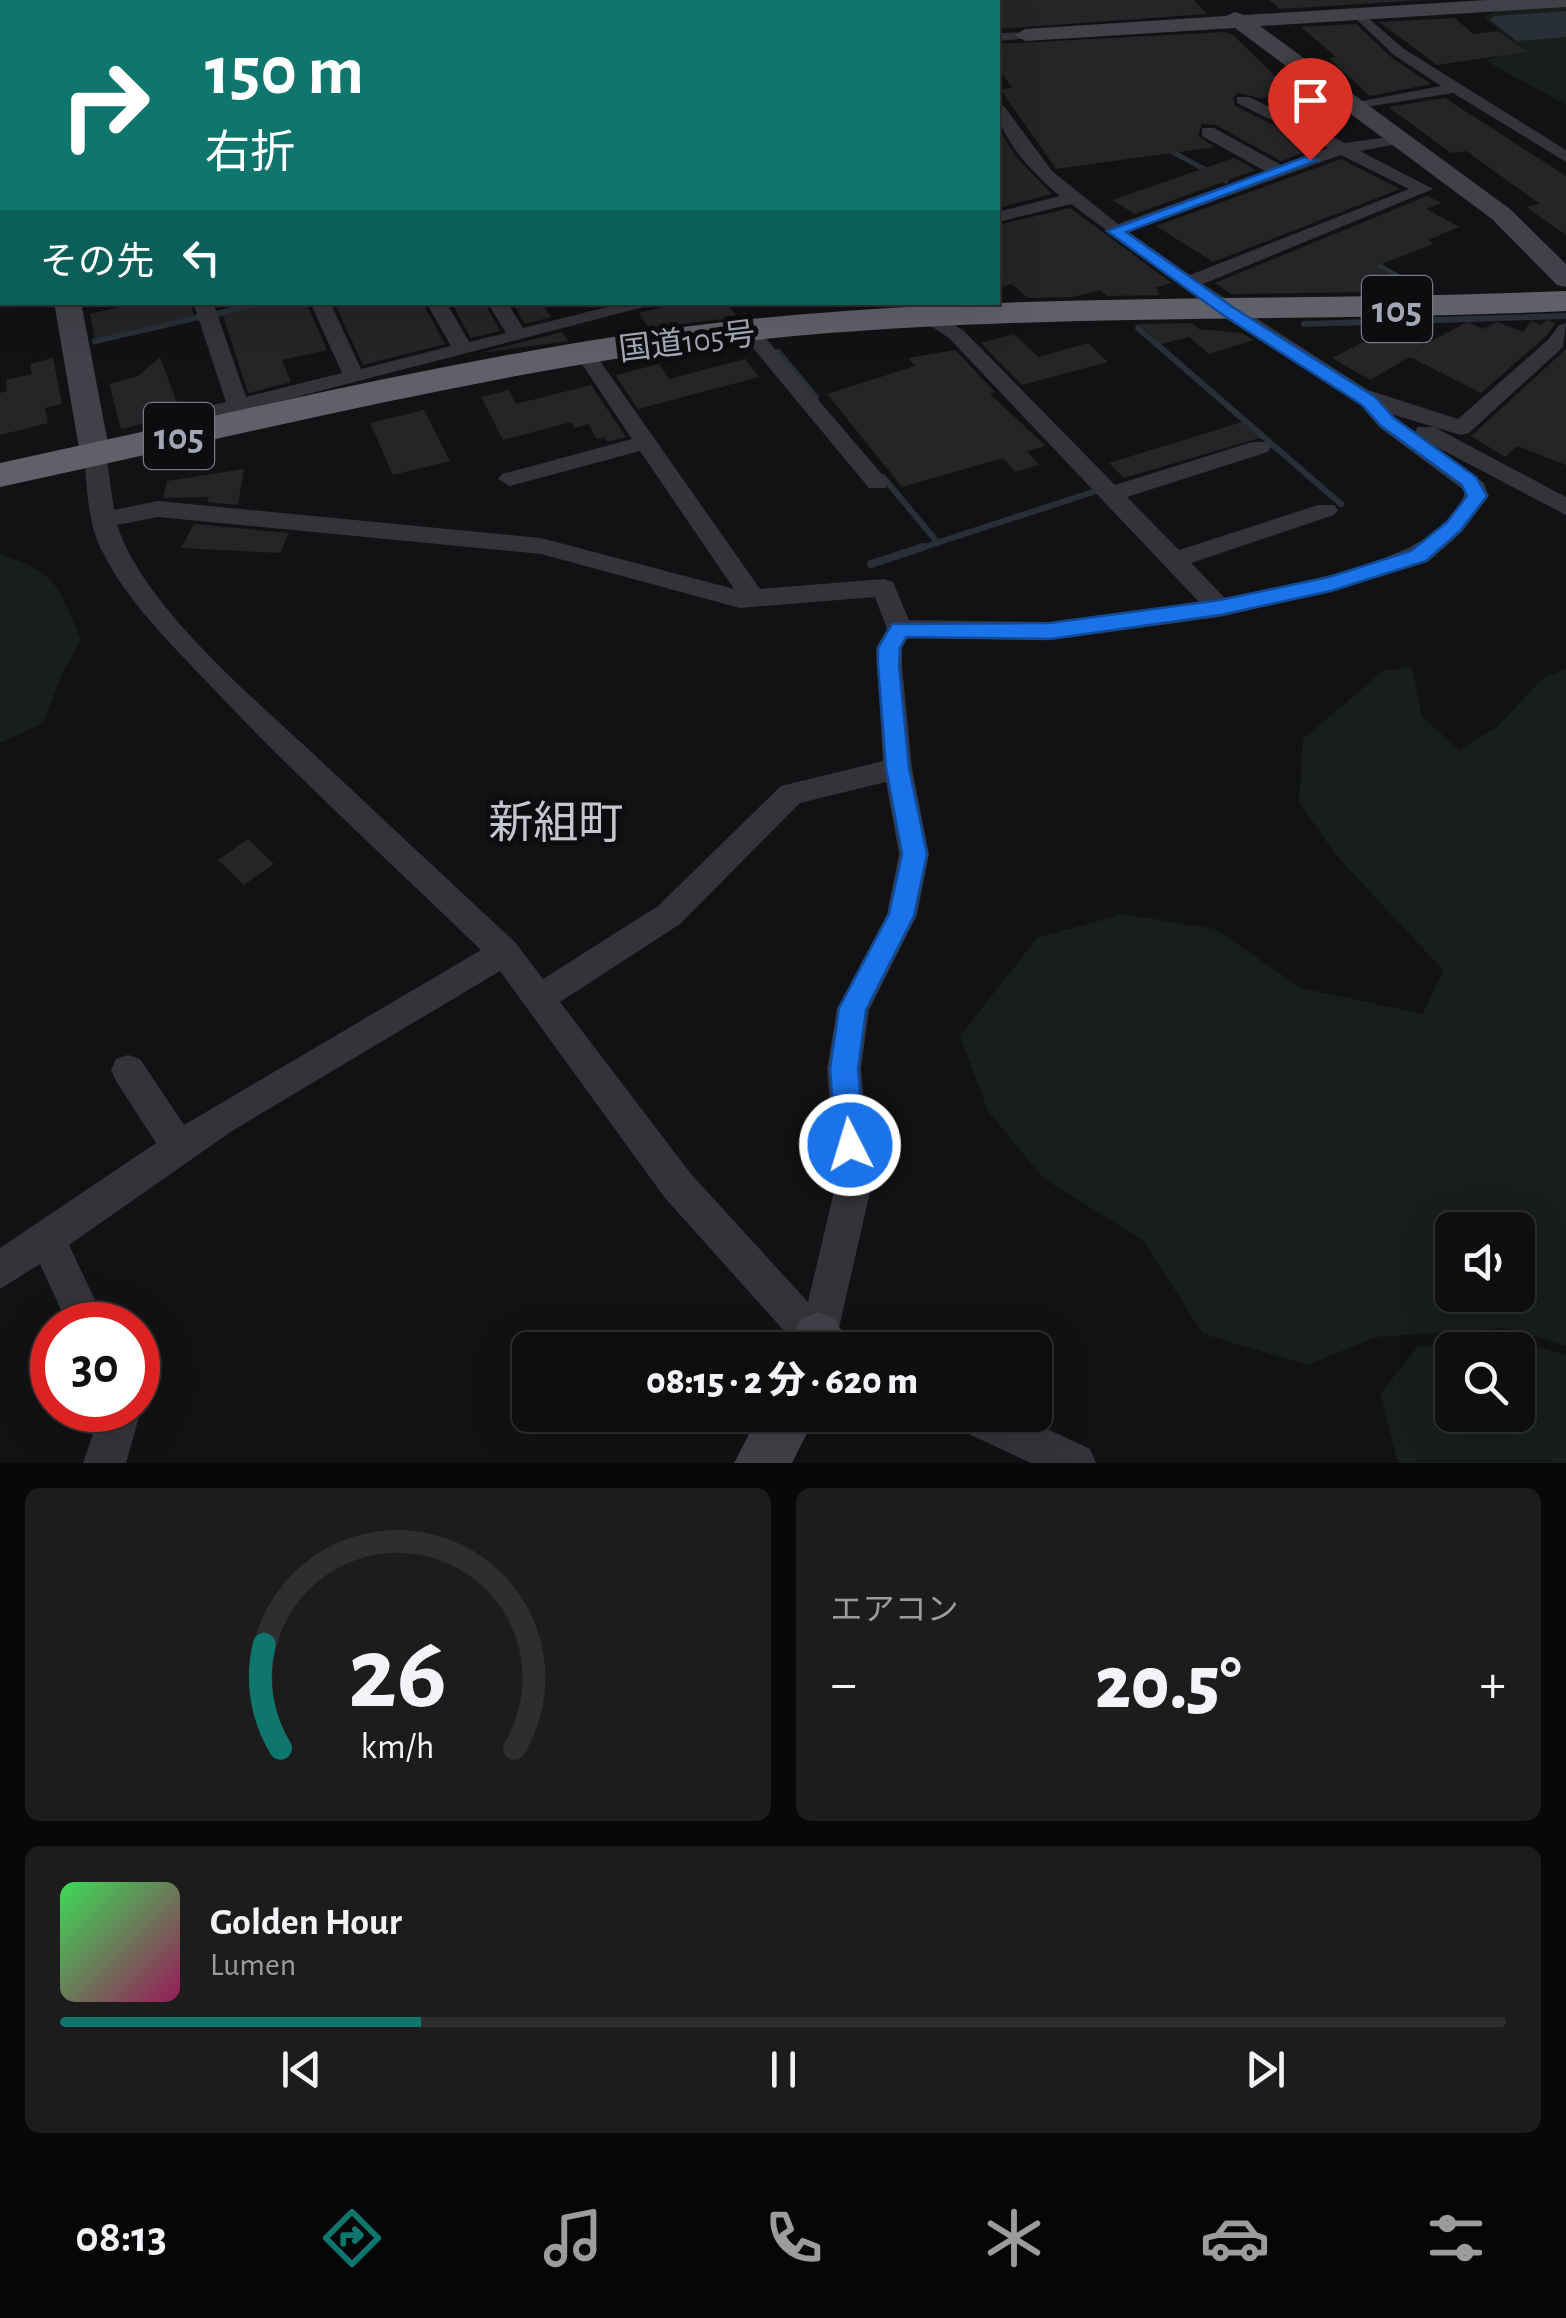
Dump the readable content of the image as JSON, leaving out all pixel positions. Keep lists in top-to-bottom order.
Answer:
{
  "streets": {
    "highway": ["105", "国道105号"]
  },
  "districts": ["新組町"],
  "page": {
    "turn": ["150 m", "右折"],
    "then": "その先",
    "limit": "30",
    "trip": "08:15 · 2 分 · 620 m",
    "tile": "エアコン",
    "heat": ["−", "20.5°", "+"],
    "song": ["Golden Hour", "Lumen"],
    "tabs": "08:13",
    "gauge": ["26", "km/h"]
  }
}
